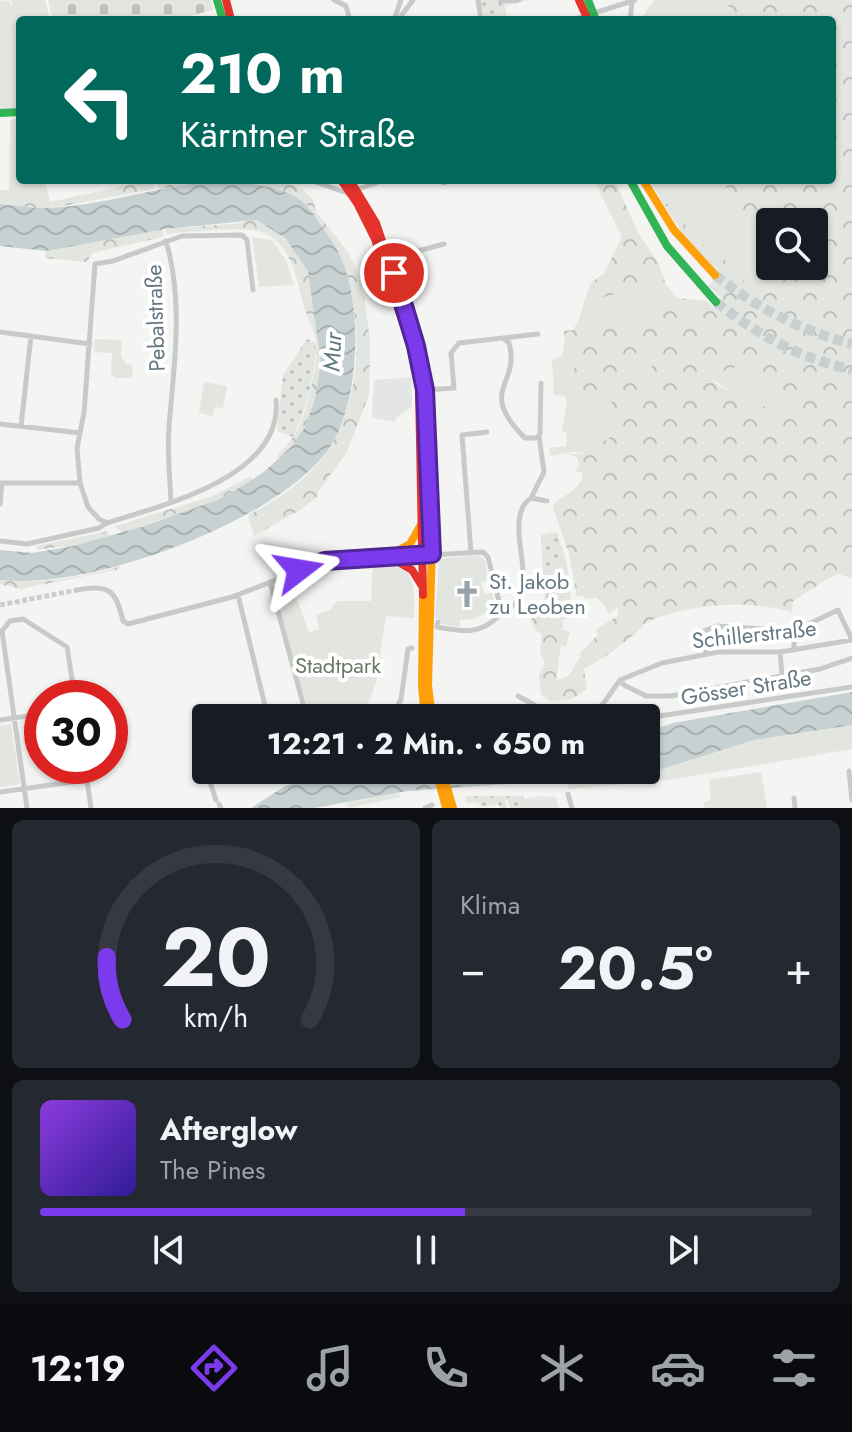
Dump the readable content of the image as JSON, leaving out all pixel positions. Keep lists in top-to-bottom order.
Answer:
{
  "streets": {
    "street": ["Pebalstraße", "Schillerstraße", "Gösser Straße"]
  },
  "water": ["Mur"],
  "parks": ["Stadtpark"],
  "places": {
    "church": ["St. Jakob zu Leoben"]
  },
  "page": {
    "turn": ["210 m", "Kärntner Straße"],
    "limit": "30",
    "trip": "12:21 · 2 Min. · 650 m",
    "tile": "Klima",
    "heat": ["−", "20.5°", "+"],
    "song": ["Afterglow", "The Pines"],
    "tabs": "12:19",
    "gauge": ["20", "km/h"]
  }
}
